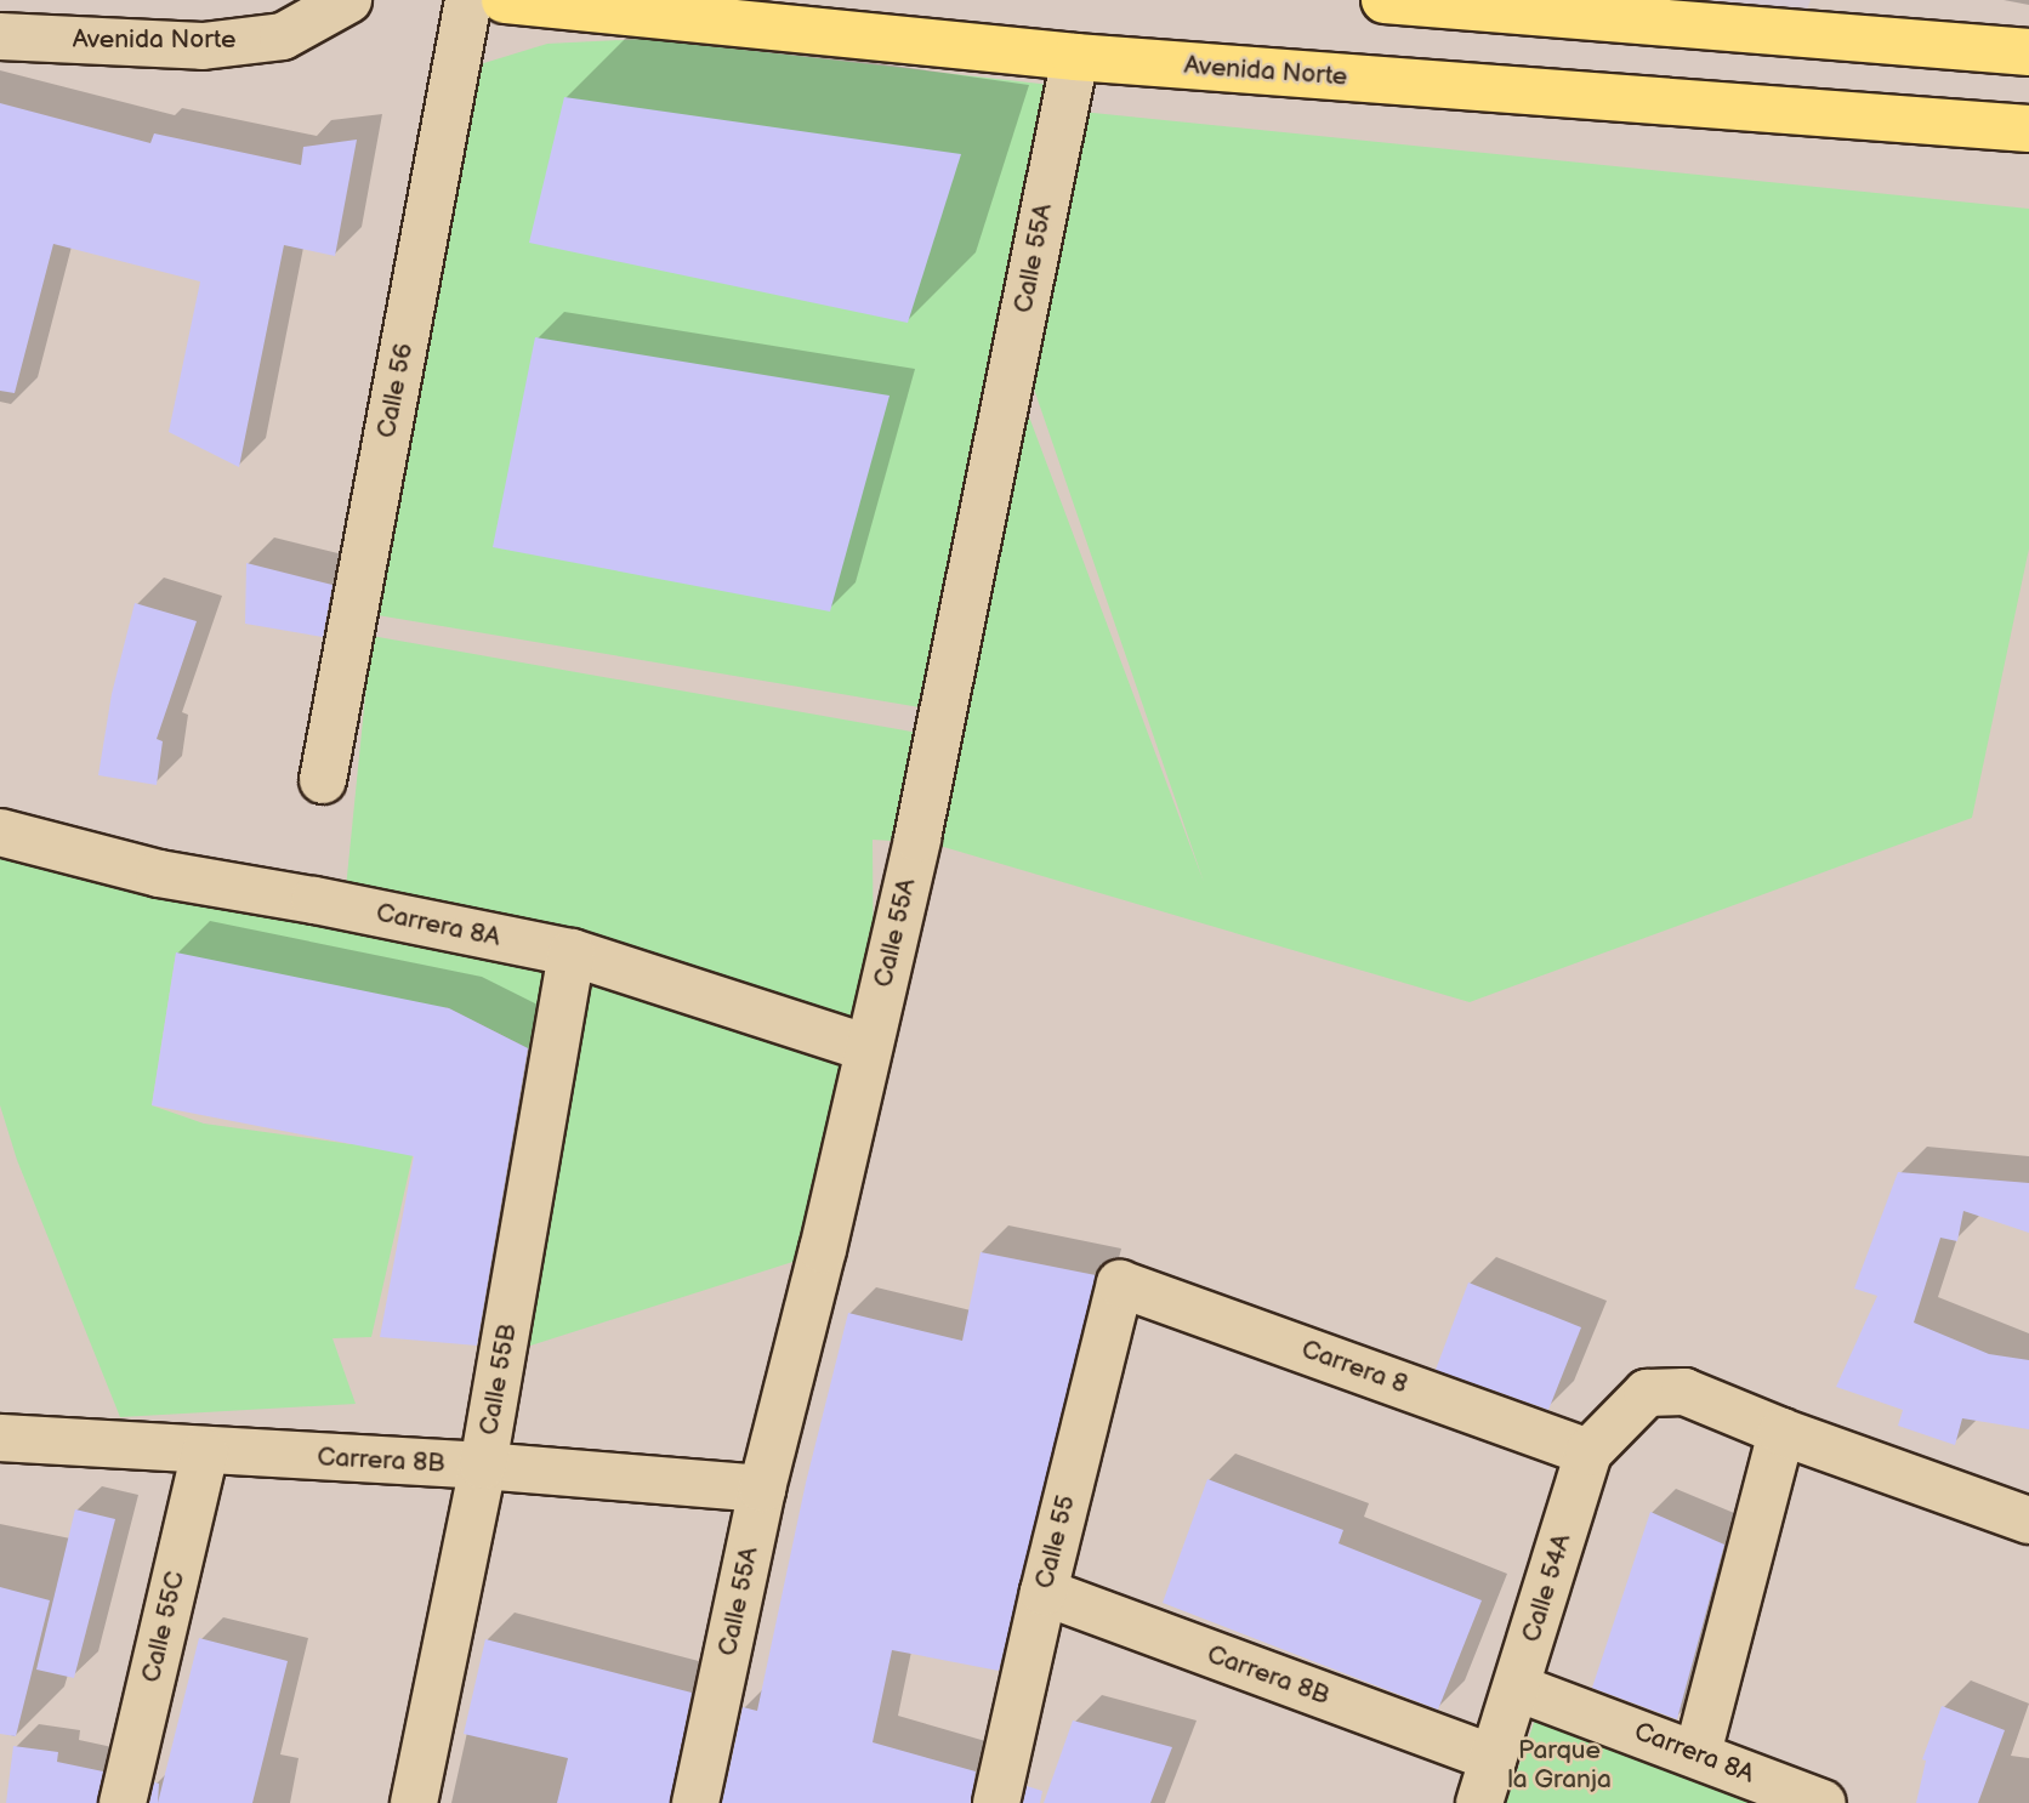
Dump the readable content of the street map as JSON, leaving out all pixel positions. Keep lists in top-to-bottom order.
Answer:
{
  "streets": {
    "main road": ["Avenida Norte"],
    "street": [
      "Calle 55A",
      "Calle 56",
      "Carrera 8A",
      "Carrera 8",
      "Calle 55B",
      "Carrera 8B",
      "Calle 55",
      "Calle 54A",
      "Calle 55C"
    ]
  },
  "crossings": [
    ["Avenida Norte", "Calle 55A"],
    ["Calle 55A", "Carrera 8A"],
    ["Calle 55A", "Carrera 8B"],
    ["Carrera 8A", "Calle 55B"],
    ["Carrera 8A", "Calle 54A"],
    ["Carrera 8", "Calle 55"],
    ["Carrera 8", "Calle 54A"],
    ["Calle 55B", "Carrera 8B"],
    ["Carrera 8B", "Calle 55"],
    ["Carrera 8B", "Calle 54A"],
    ["Carrera 8B", "Calle 55C"]
  ],
  "parks": ["Parque la Granja"]
}
